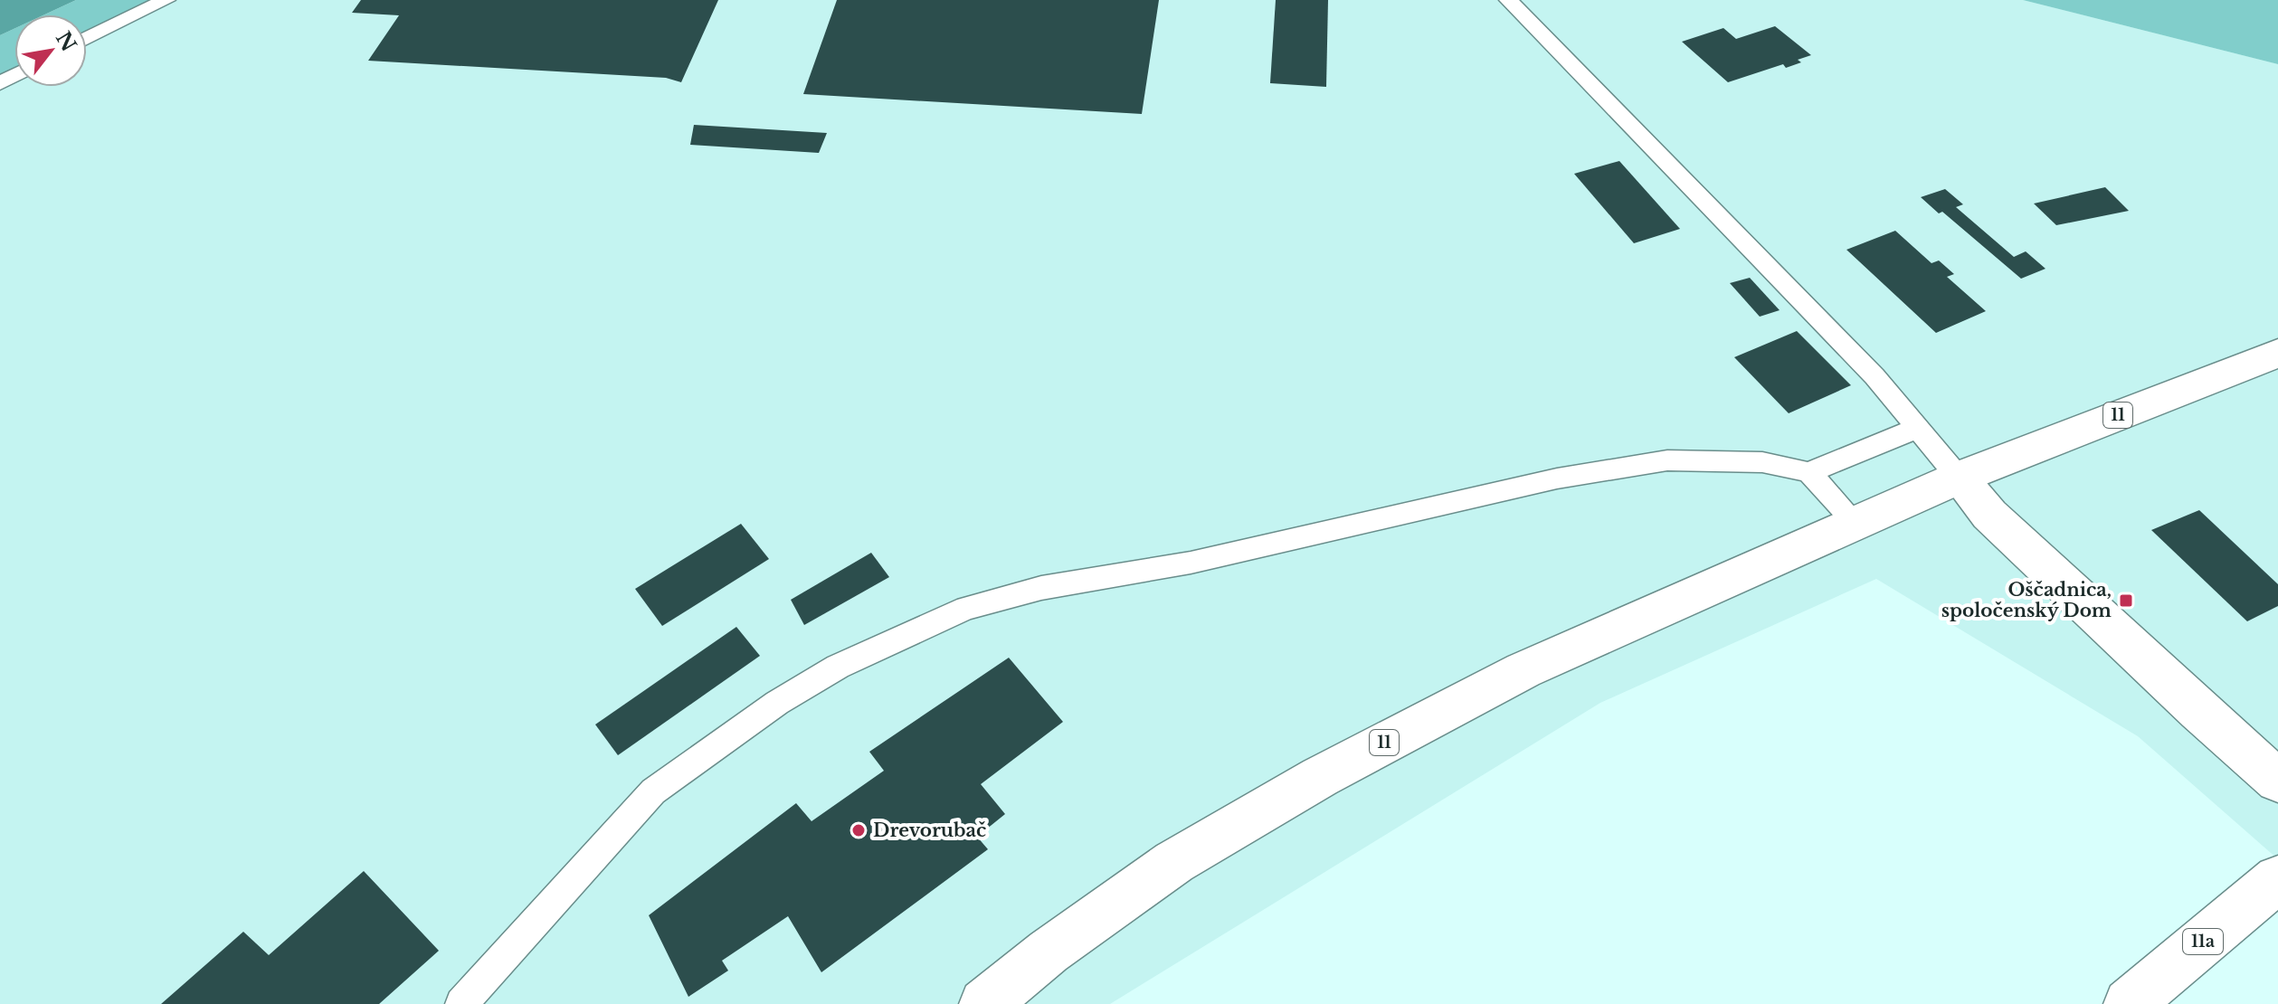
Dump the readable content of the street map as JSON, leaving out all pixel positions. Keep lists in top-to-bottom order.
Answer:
{
  "streets": {
    "main road": ["11", "11a"]
  },
  "places": {
    "transit": ["Oščadnica, spoločenský Dom"],
    "other": ["Drevorubač"]
  },
  "north": "top right"
}
